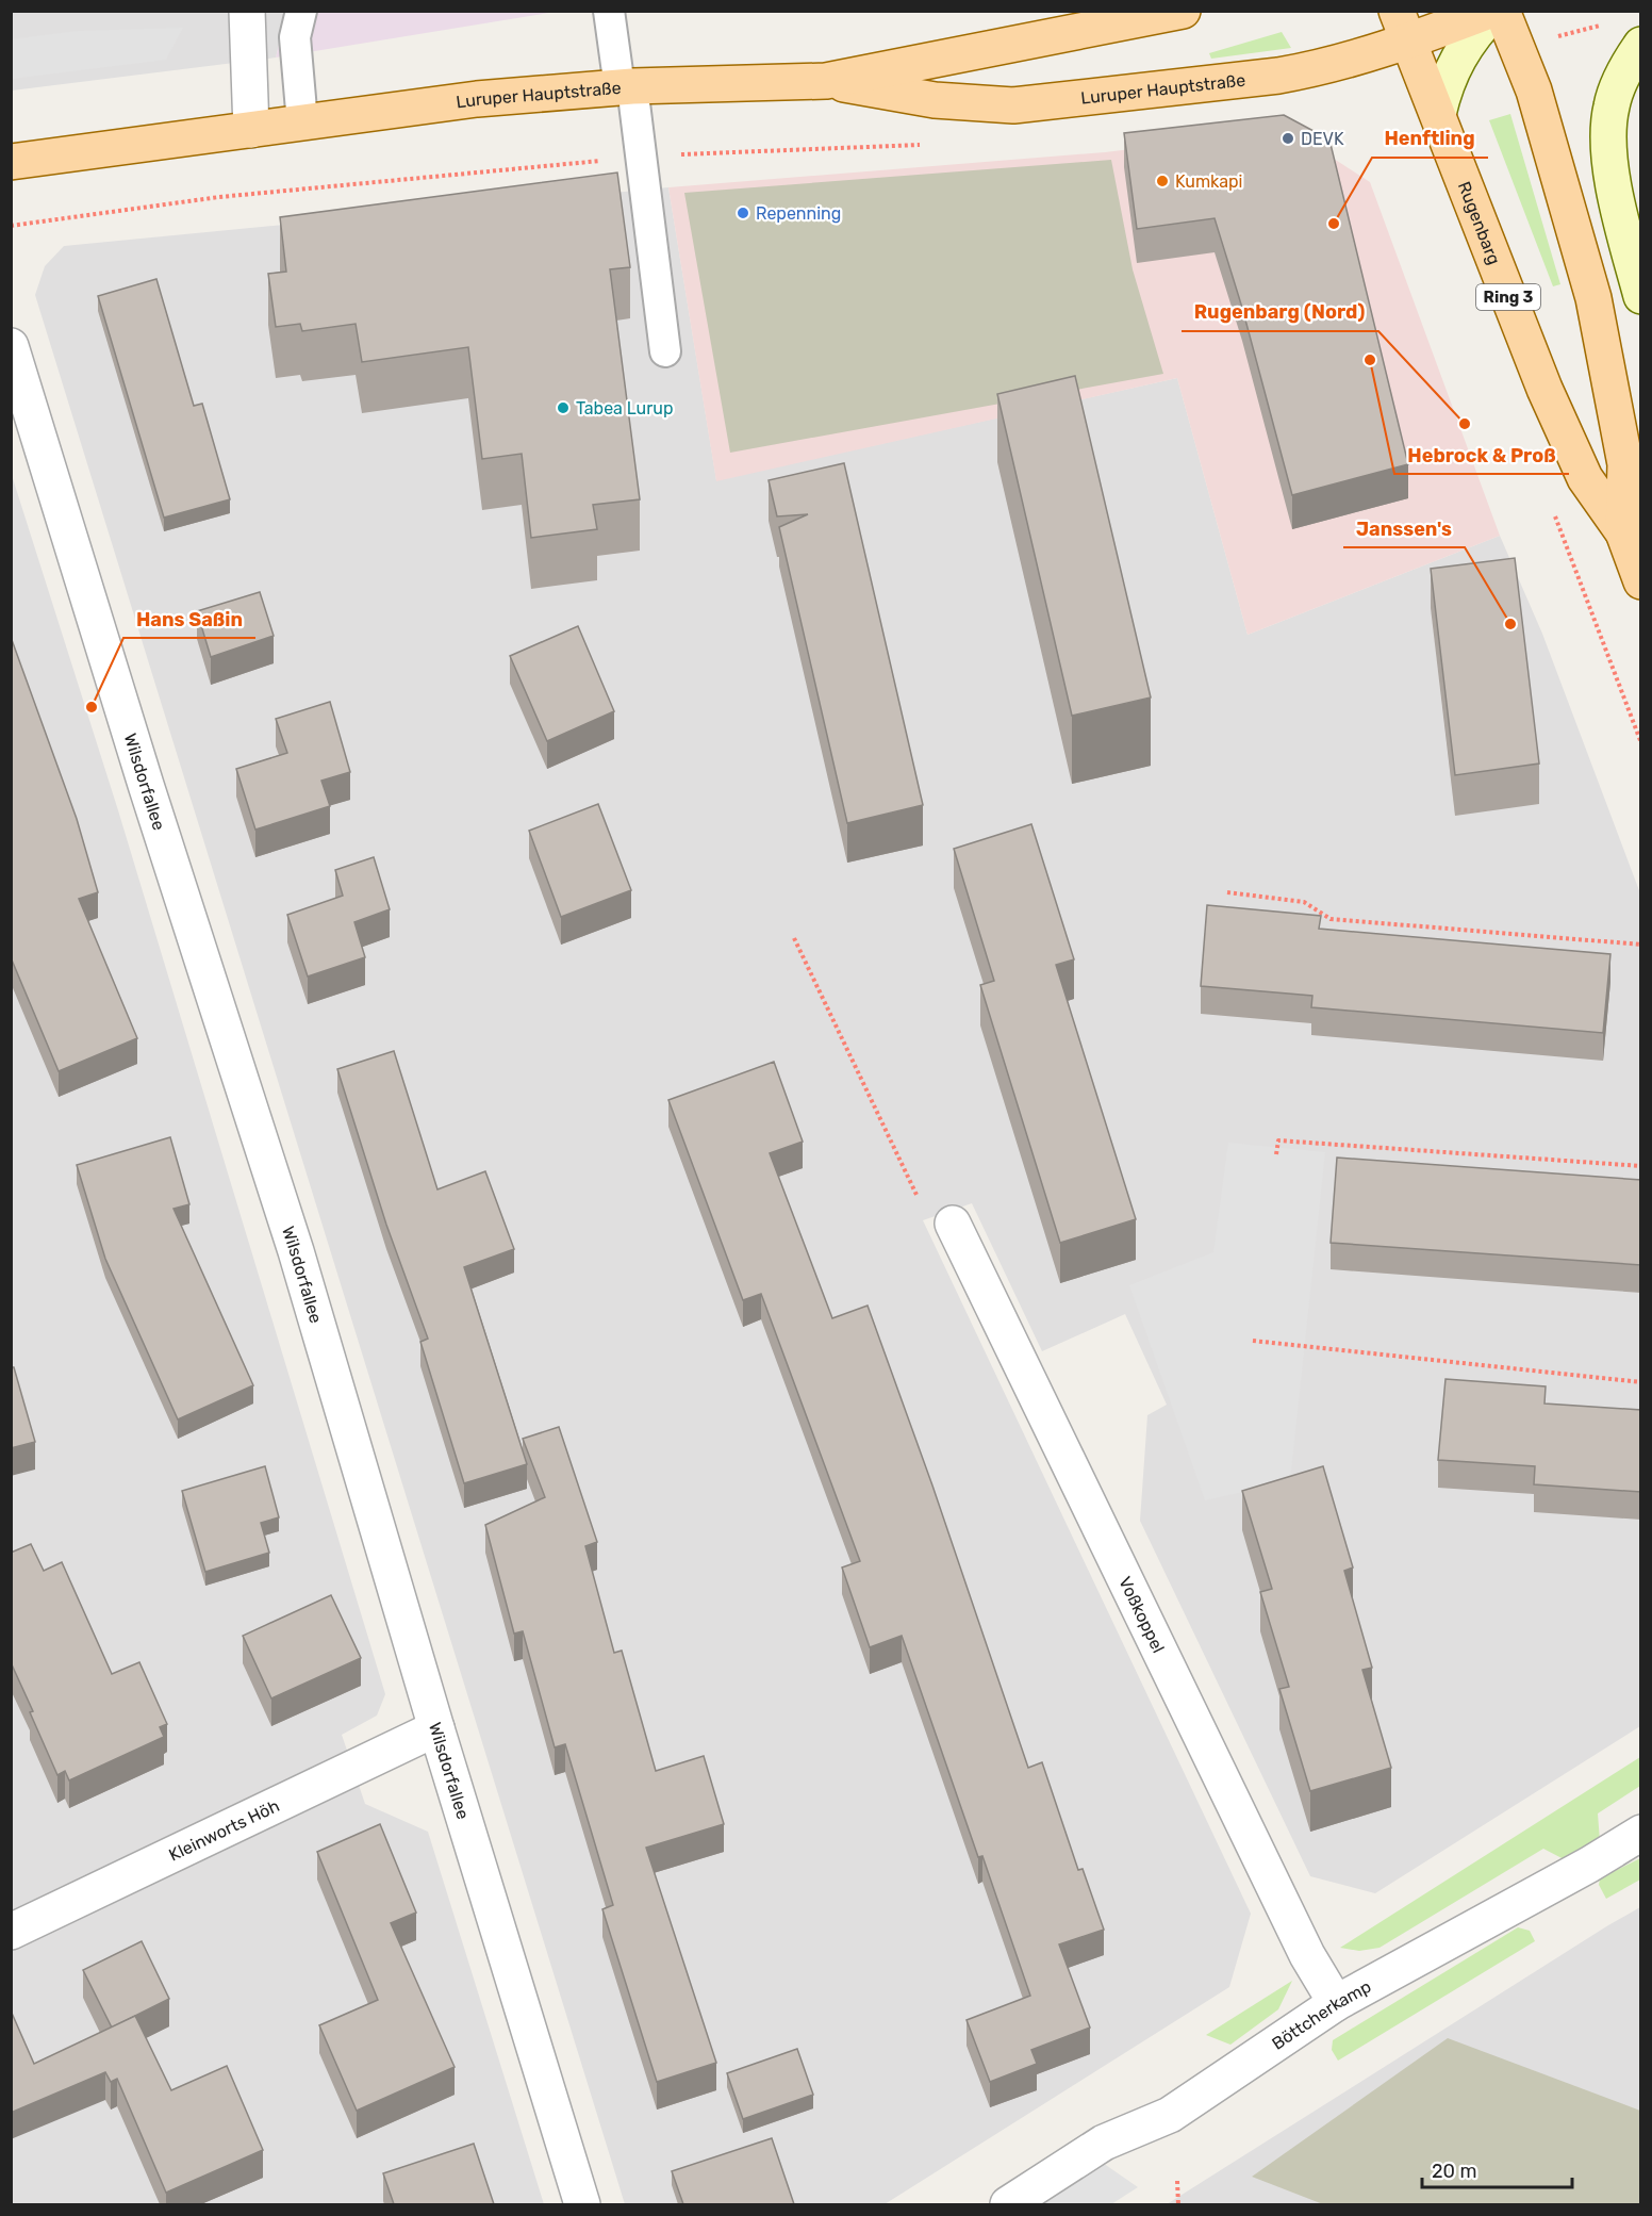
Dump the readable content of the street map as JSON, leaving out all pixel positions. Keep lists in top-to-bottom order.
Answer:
{
  "streets": {
    "main road": ["Luruper Hauptstraße", "Rugenbarg", "Ring 3"],
    "street": [
      "Wilsdorfallee",
      "Voßkoppel",
      "Kleinworts Höh",
      "Böttcherkamp"
    ]
  },
  "crossings": [
    ["Luruper Hauptstraße", "Rugenbarg"],
    ["Wilsdorfallee", "Kleinworts Höh"],
    ["Voßkoppel", "Böttcherkamp"]
  ],
  "places": [
    "DEVK",
    "Kumkapi",
    "Repenning",
    "Henftling",
    "Hebrock & Proß",
    "Tabea Lurup",
    "Rugenbarg (Nord)",
    "Janssen's",
    "Hans Saßin"
  ],
  "scale_bar": "20 m"
}
